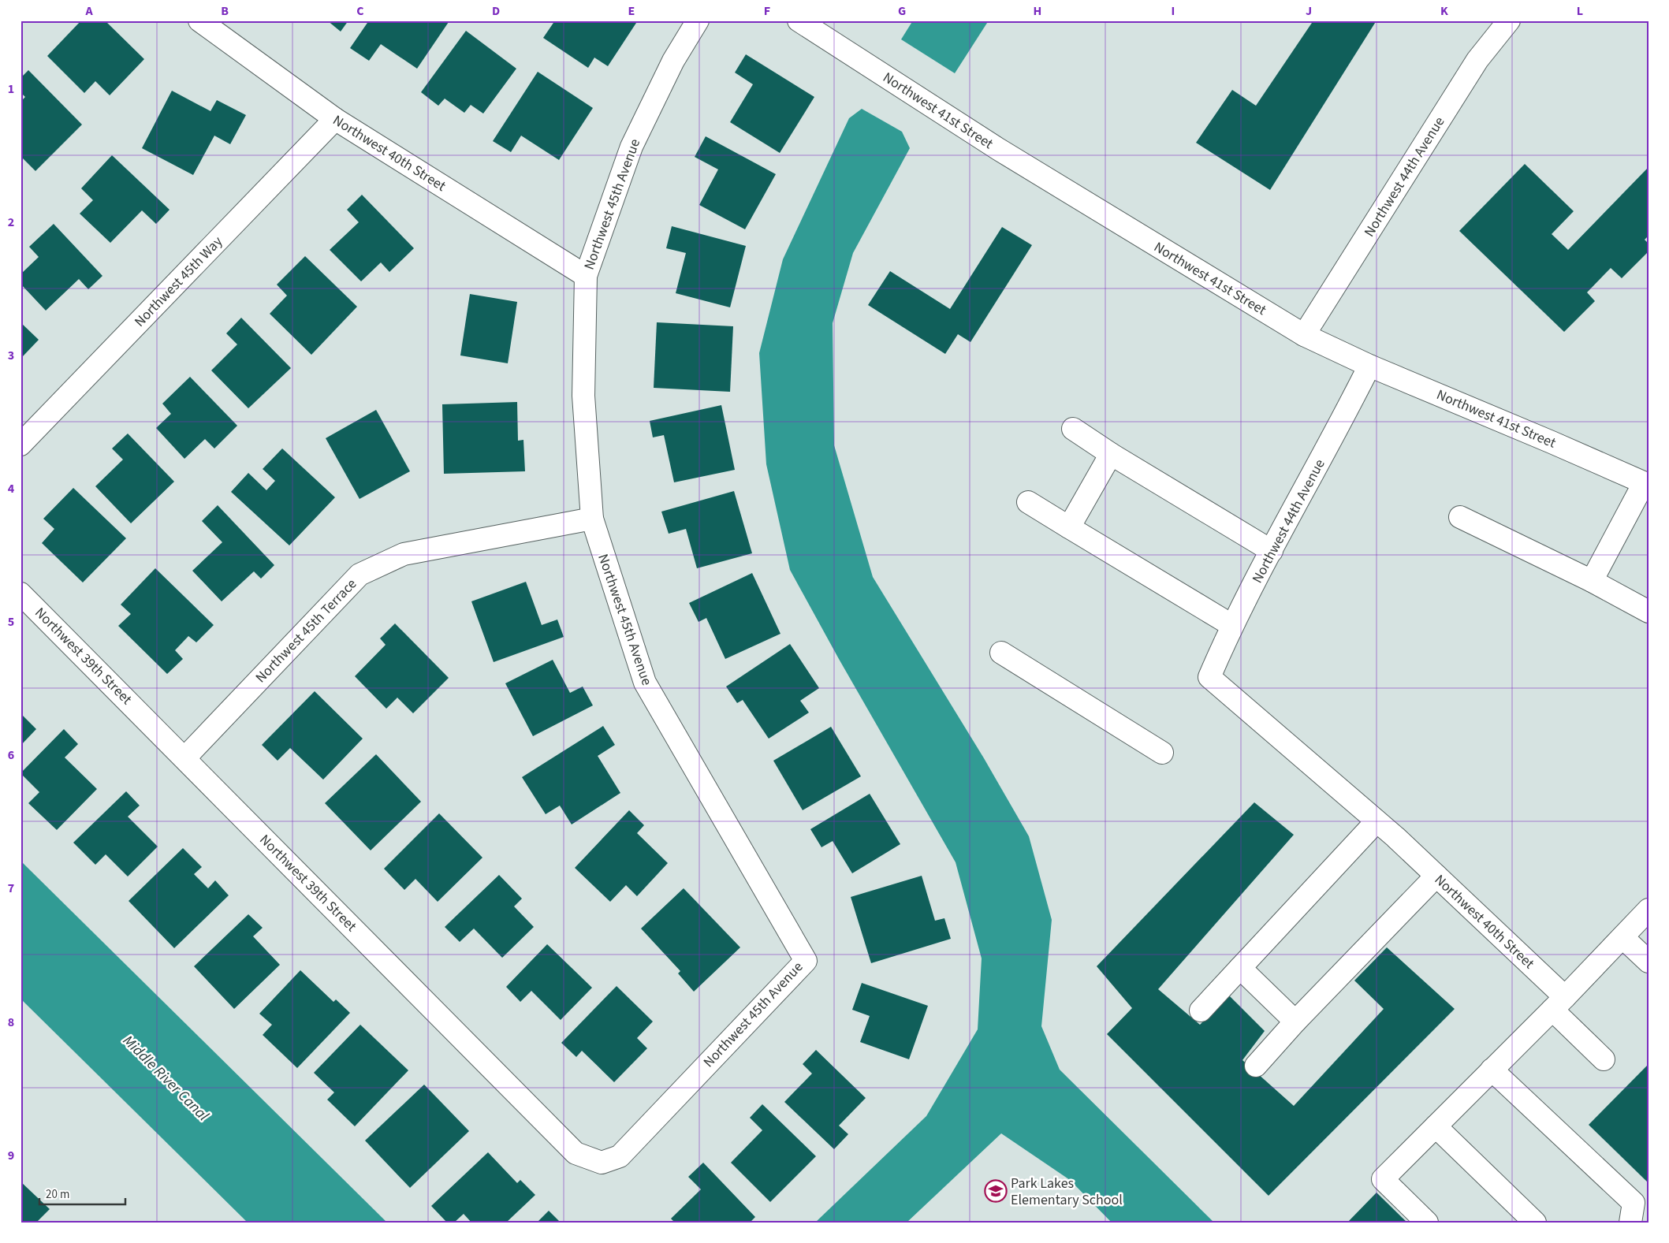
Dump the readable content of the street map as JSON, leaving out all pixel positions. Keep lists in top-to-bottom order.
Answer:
{
  "streets": {
    "street": [
      "Northwest 41st Street",
      "Northwest 40th Street",
      "Northwest 44th Avenue",
      "Northwest 45th Avenue",
      "Northwest 45th Way",
      "Northwest 45th Terrace",
      "Northwest 39th Street"
    ]
  },
  "crossings": [
    ["Northwest 41st Street", "Northwest 44th Avenue"],
    ["Northwest 40th Street", "Northwest 44th Avenue"],
    ["Northwest 40th Street", "Northwest 45th Avenue"],
    ["Northwest 40th Street", "Northwest 45th Way"],
    ["Northwest 45th Avenue", "Northwest 45th Terrace"],
    ["Northwest 45th Avenue", "Northwest 39th Street"],
    ["Northwest 45th Terrace", "Northwest 39th Street"]
  ],
  "water": ["Middle River Canal"],
  "places": {
    "school or university": ["Park Lakes Elementary School"]
  },
  "scale_bar": "20 m",
  "grid": {
    "columns": [
      "A",
      "B",
      "C",
      "D",
      "E",
      "F",
      "G",
      "H",
      "I",
      "J",
      "K",
      "L"
    ],
    "rows": [
      "1",
      "2",
      "3",
      "4",
      "5",
      "6",
      "7",
      "8",
      "9"
    ]
  }
}
